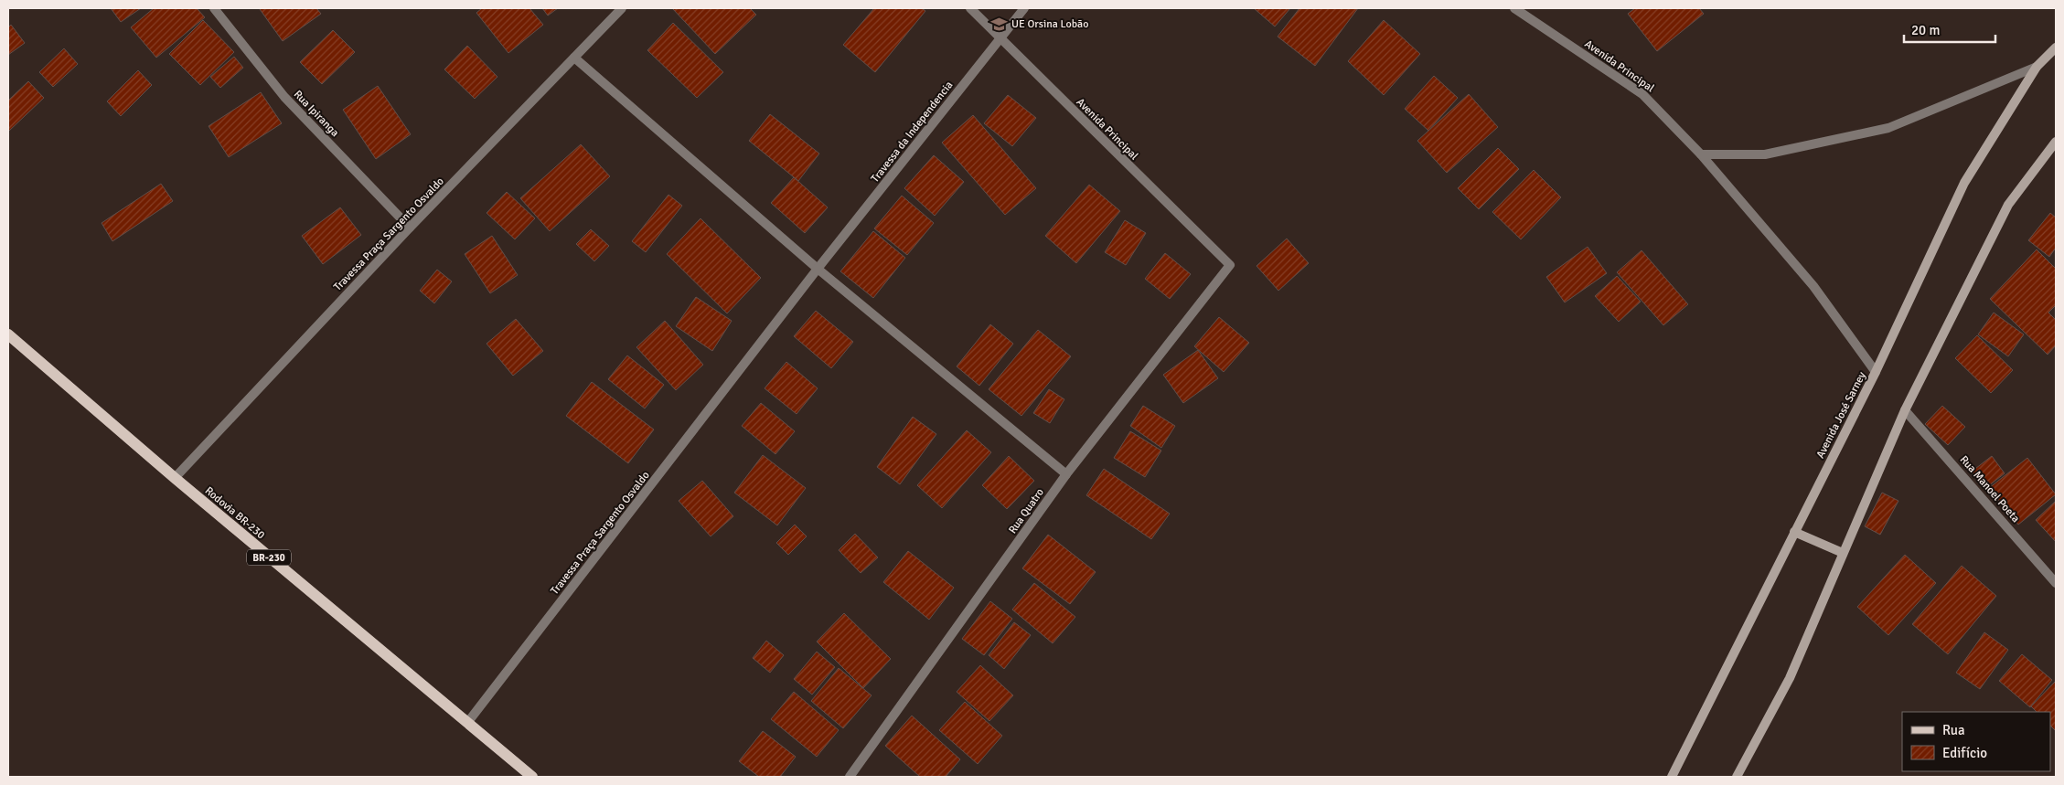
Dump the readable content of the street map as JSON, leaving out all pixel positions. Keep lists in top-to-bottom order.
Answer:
{
  "streets": {
    "main road": ["Avenida José Sarney", "Rodovia BR-230", "BR-230"],
    "street": [
      "Avenida Principal",
      "Rua Ipiranga",
      "Travessa da Independencia",
      "Travessa Praça Sargento Osvaldo",
      "Rua Manoel Poeta",
      "Rua Quatro"
    ]
  },
  "crossings": [
    ["Avenida Principal", "Travessa da Independencia"],
    ["Avenida Principal", "Avenida José Sarney"],
    ["Avenida Principal", "Rua Quatro"],
    ["Rua Ipiranga", "Travessa Praça Sargento Osvaldo"],
    ["Travessa da Independencia", "Travessa Praça Sargento Osvaldo"],
    ["Travessa Praça Sargento Osvaldo", "Rodovia BR-230"]
  ],
  "places": {
    "school or university": ["UE Orsina Lobão"]
  },
  "legend": ["Rua", "Edifício"],
  "scale_bar": "20 m"
}
